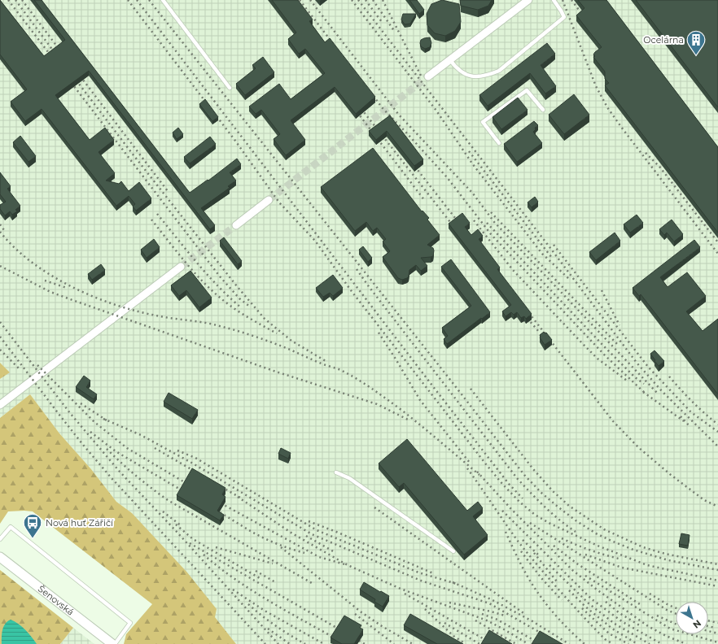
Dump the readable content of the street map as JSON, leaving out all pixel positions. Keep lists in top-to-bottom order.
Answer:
{
  "streets": {
    "street": ["Šenovská"]
  },
  "places": {
    "building": ["Ocelárna"],
    "bus stop": ["Nová huť Zářičí"]
  },
  "north": "bottom right"
}
